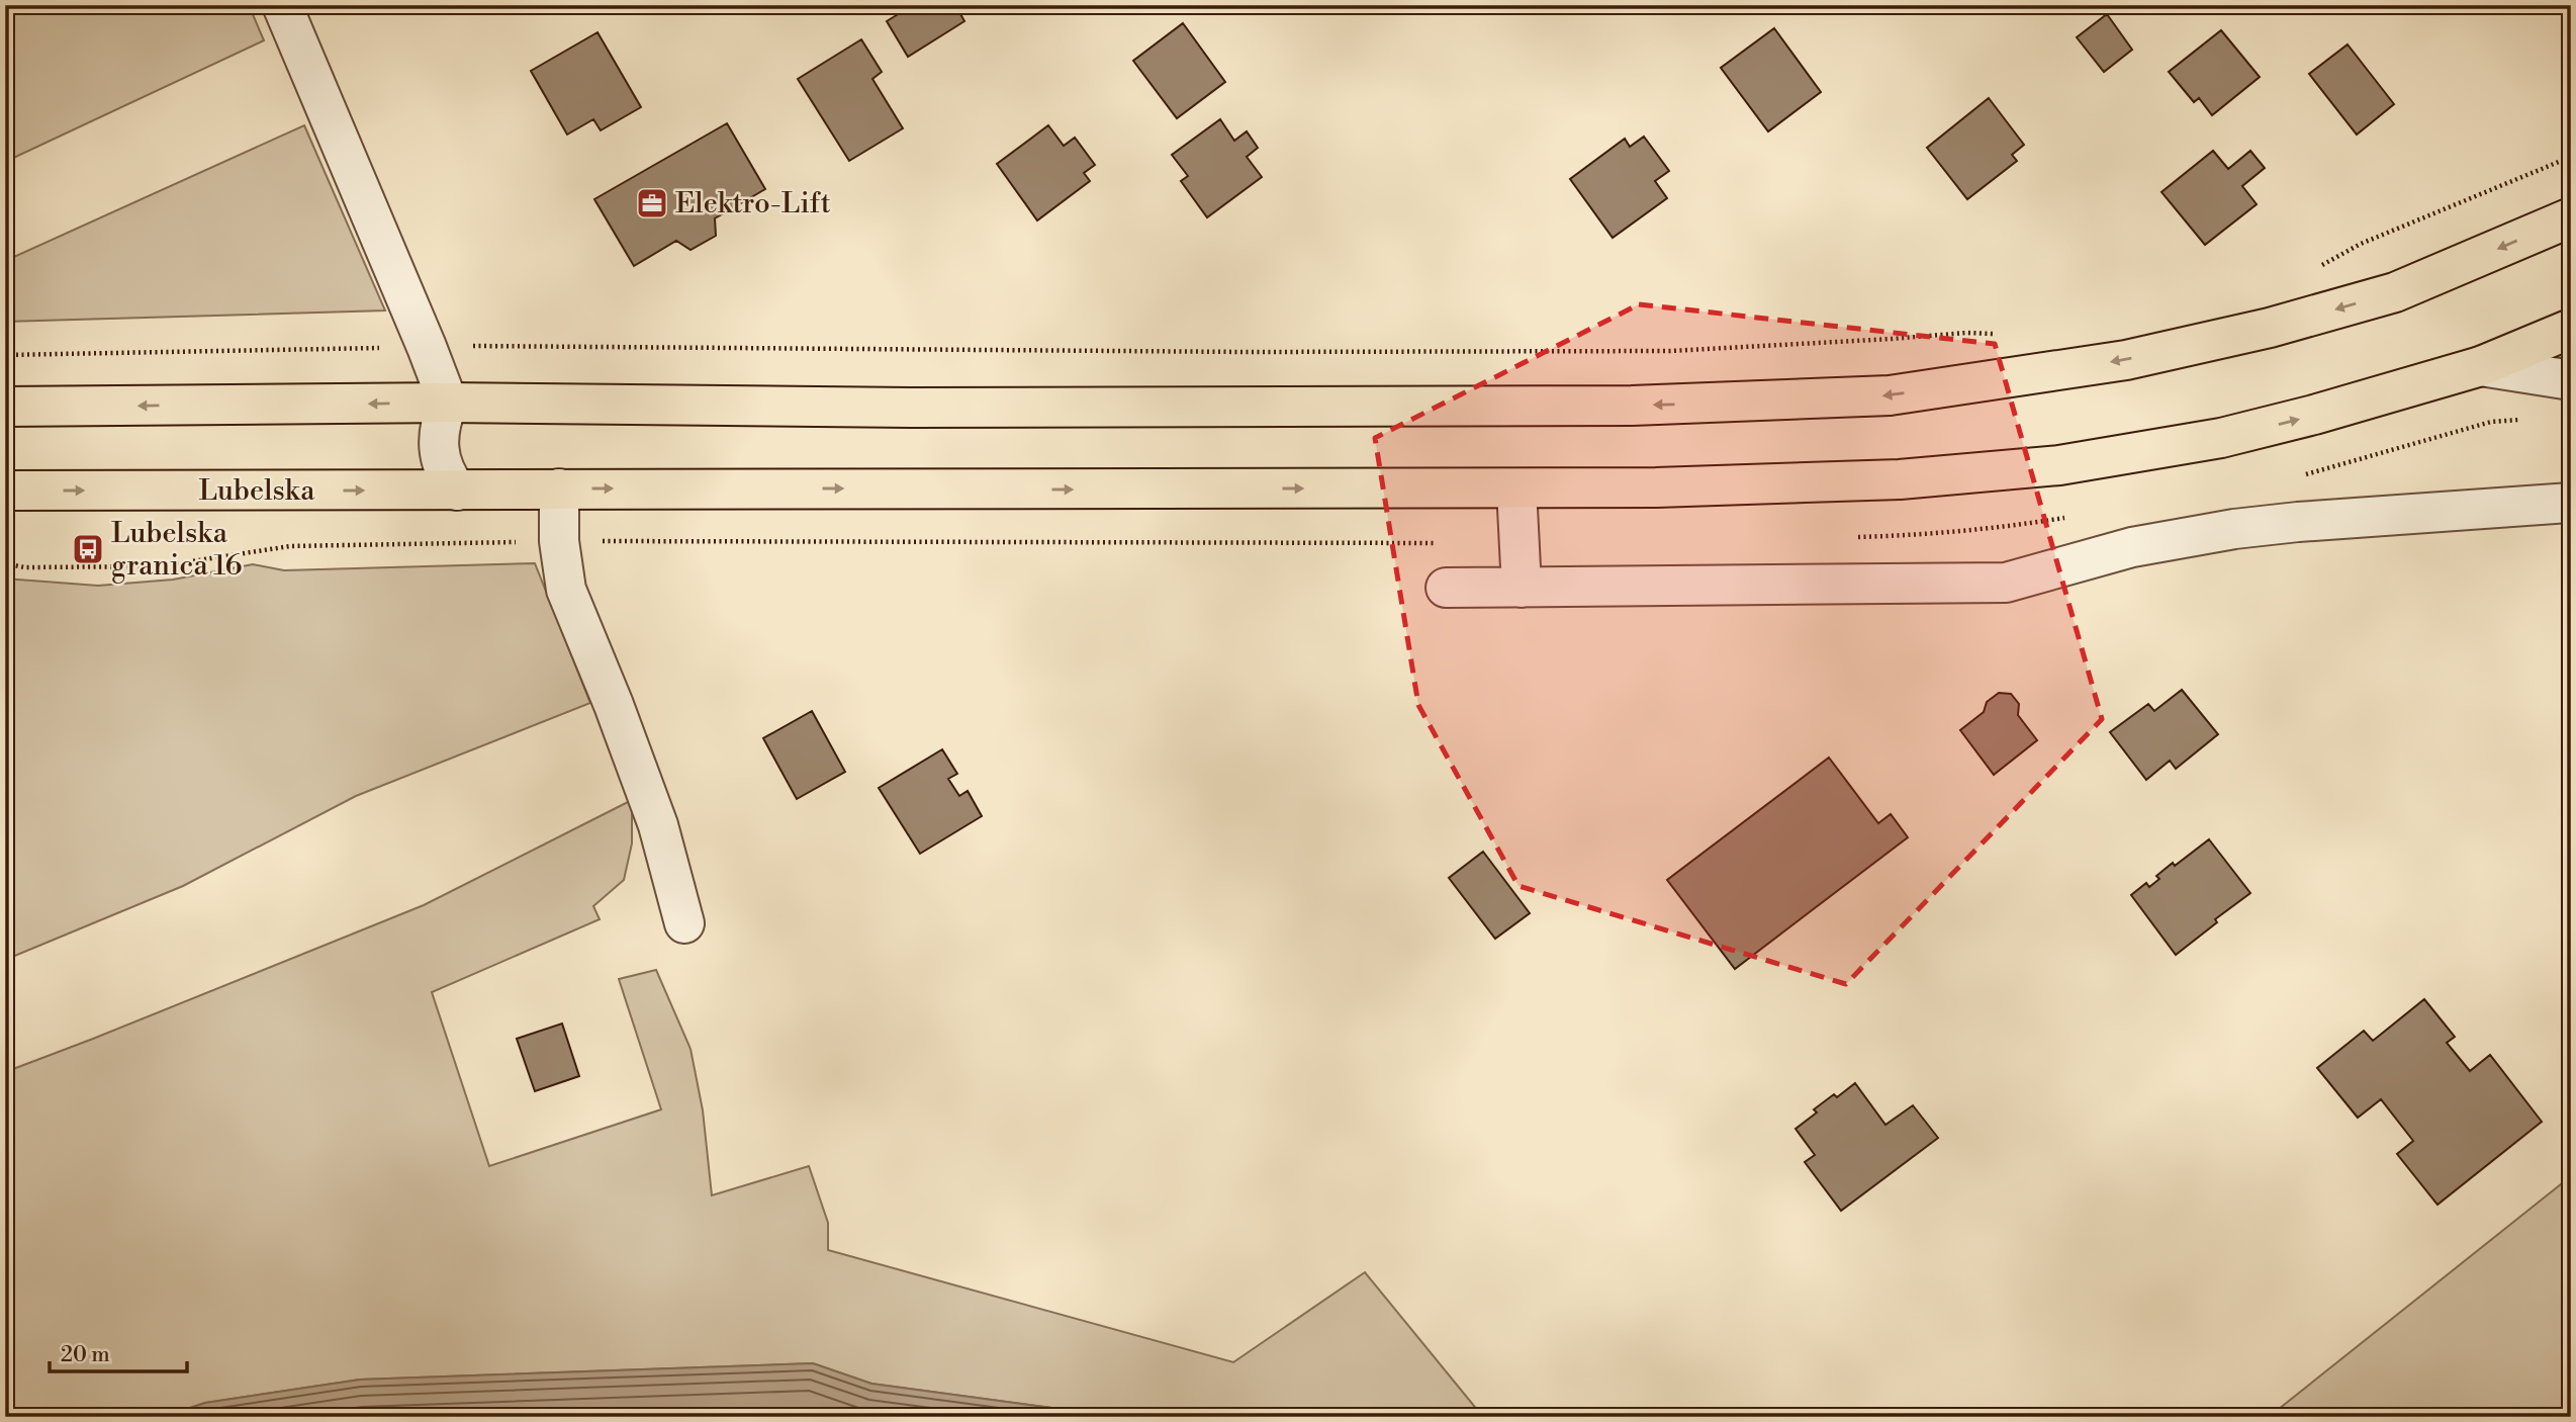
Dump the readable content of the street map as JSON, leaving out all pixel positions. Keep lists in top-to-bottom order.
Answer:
{
  "streets": {
    "main road": ["Lubelska"]
  },
  "places": {
    "office": ["Elektro-Lift"],
    "bus stop": ["Lubelska granica 16"]
  },
  "scale_bar": "20 m"
}
